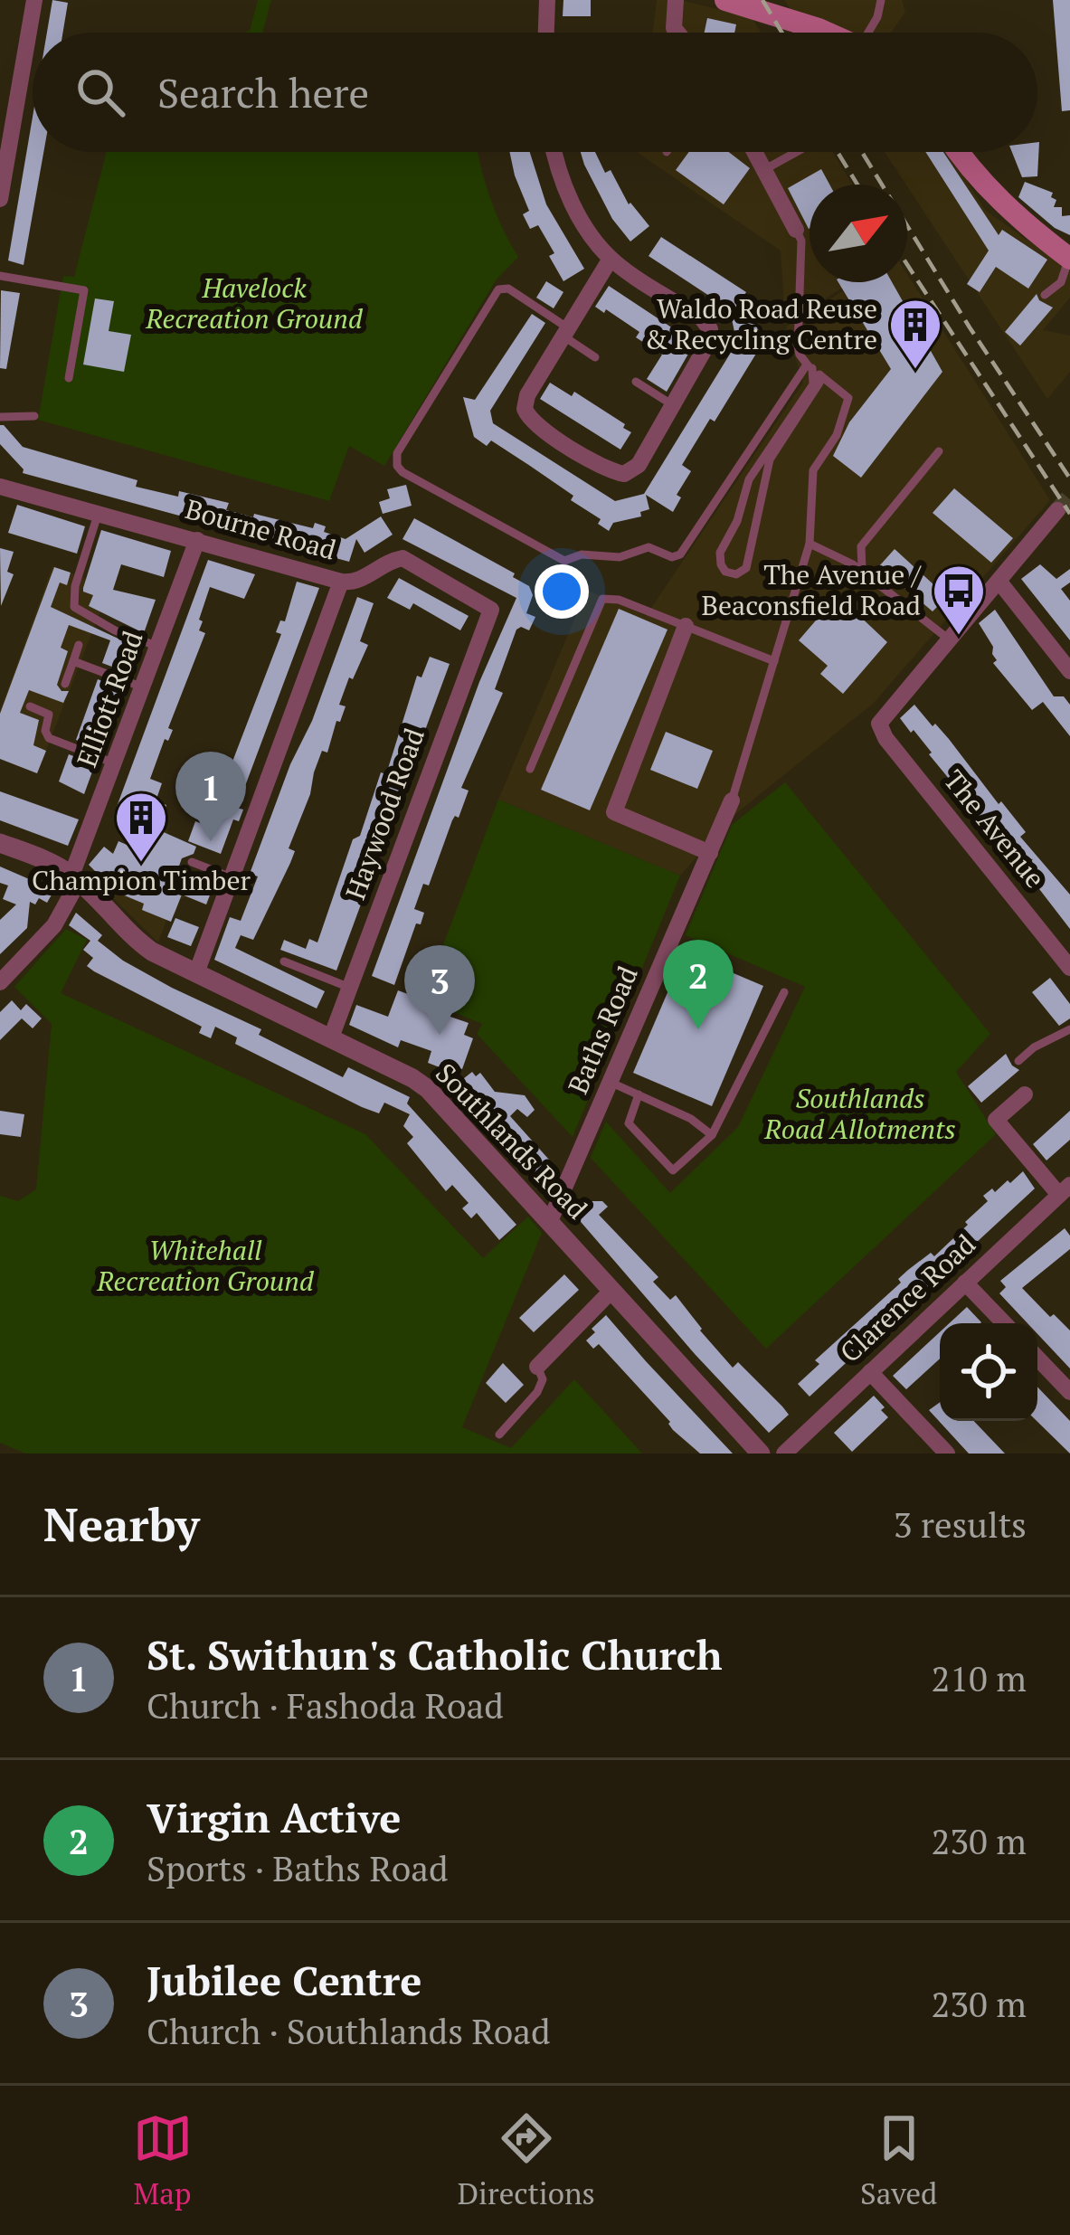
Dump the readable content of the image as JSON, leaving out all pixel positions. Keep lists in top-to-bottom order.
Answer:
{
  "streets": {
    "street": [
      "Bourne Road",
      "Elliott Road",
      "Haywood Road",
      "The Avenue",
      "Baths Road",
      "Southlands Road",
      "Clarence Road"
    ]
  },
  "crossings": [
    ["Bourne Road", "Elliott Road"],
    ["Bourne Road", "Haywood Road"],
    ["Elliott Road", "Southlands Road"],
    ["Haywood Road", "Southlands Road"],
    ["Baths Road", "Southlands Road"]
  ],
  "parks": ["Havelock Recreation Ground", "Southlands Road Allotments", "Whitehall Recreation Ground"],
  "places": {
    "building": ["Waldo Road Reuse & Recycling Centre", "Champion Timber"],
    "bus stop": ["The Avenue / Beaconsfield Road"]
  },
  "north": "top right",
  "page": {
    "search": "Search here",
    "pins": ["1", "2", "3"],
    "heading": ["Nearby", "3 results"],
    "list": [
      {
        "mark": "1",
        "name": "St. Swithun's Catholic Church",
        "note": "Church · Fashoda Road",
        "value": "210 m"
      },
      {
        "mark": "2",
        "name": "Virgin Active",
        "note": "Sports · Baths Road",
        "value": "230 m"
      },
      {
        "mark": "3",
        "name": "Jubilee Centre",
        "note": "Church · Southlands Road",
        "value": "230 m"
      }
    ],
    "nav": ["Map", "Directions", "Saved"]
  }
}
